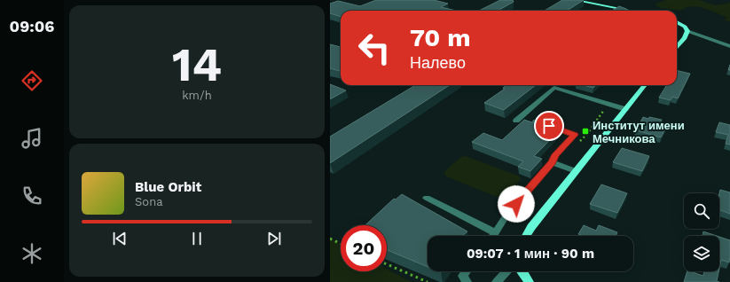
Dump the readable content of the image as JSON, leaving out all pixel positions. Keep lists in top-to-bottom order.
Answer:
{
  "places": {
    "transit": ["Институт имени Мечникова"]
  },
  "page": {
    "tabs": "09:06",
    "tile": ["14", "km/h"],
    "turn": ["70 m", "Налево"],
    "song": ["Blue Orbit", "Sona"],
    "limit": "20",
    "trip": "09:07 · 1 мин · 90 m"
  }
}
